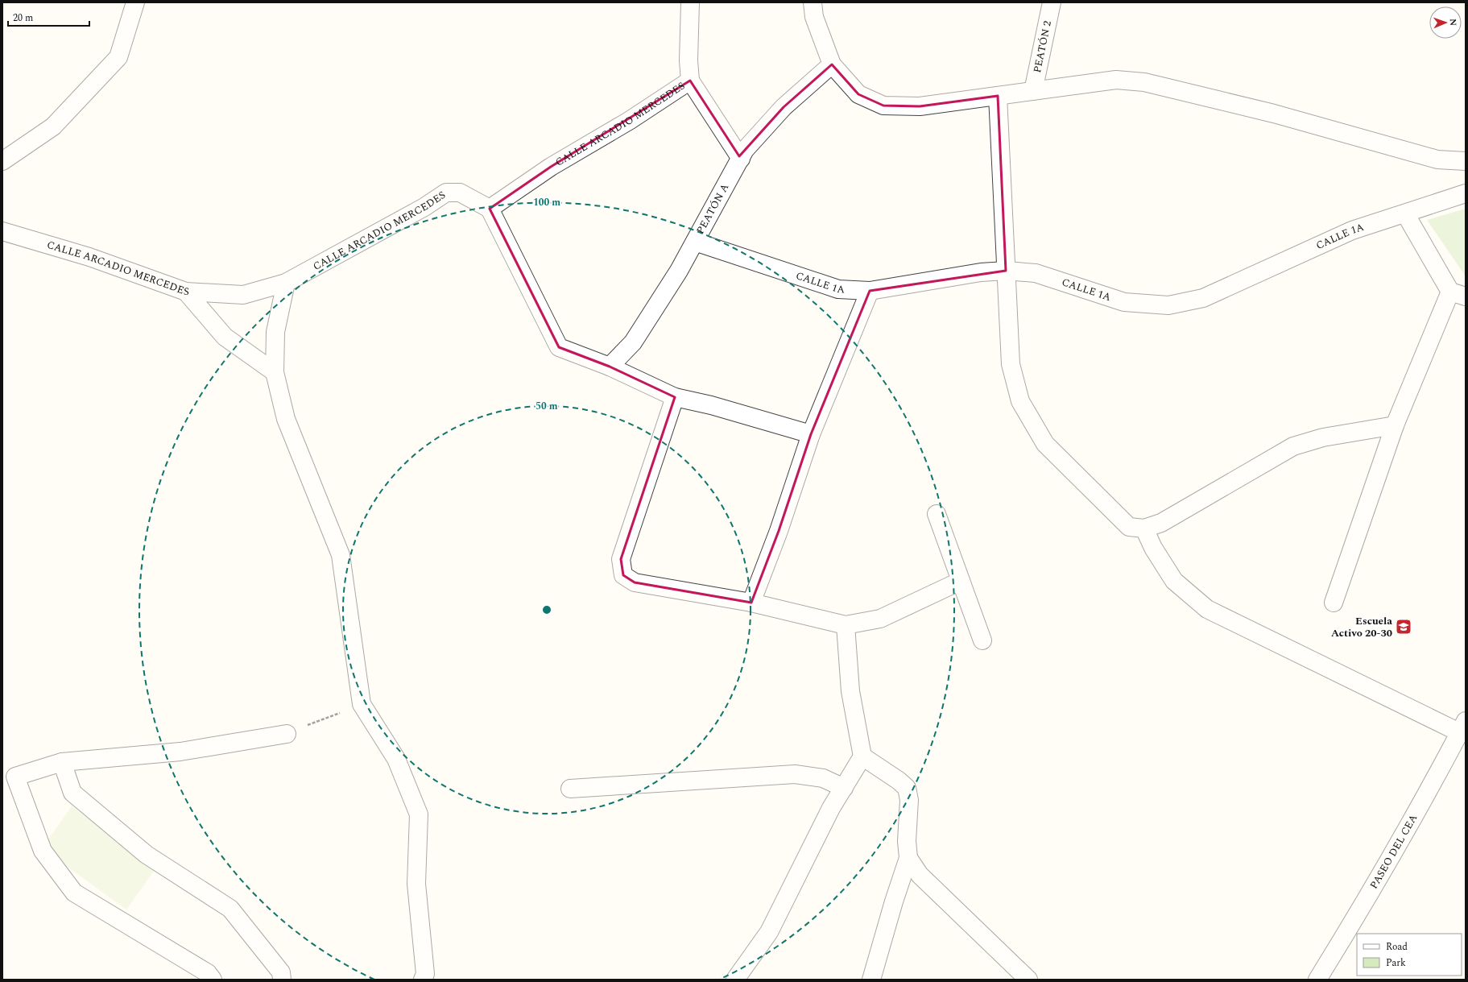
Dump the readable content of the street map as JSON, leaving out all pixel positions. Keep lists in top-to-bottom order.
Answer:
{
  "streets": {
    "street": [
      "PEATÓN 2",
      "CALLE ARCADIO MERCEDES",
      "PEATÓN A",
      "CALLE 1A",
      "PASEO DEL CEA"
    ]
  },
  "crossings": [
    ["PEATÓN A", "CALLE 1A"]
  ],
  "places": {
    "school or university": ["Escuela Activo 20-30"]
  },
  "legend": ["Road", "Park"],
  "scale_bar": "20 m",
  "north": "right",
  "rings": ["100 m", "50 m"]
}
